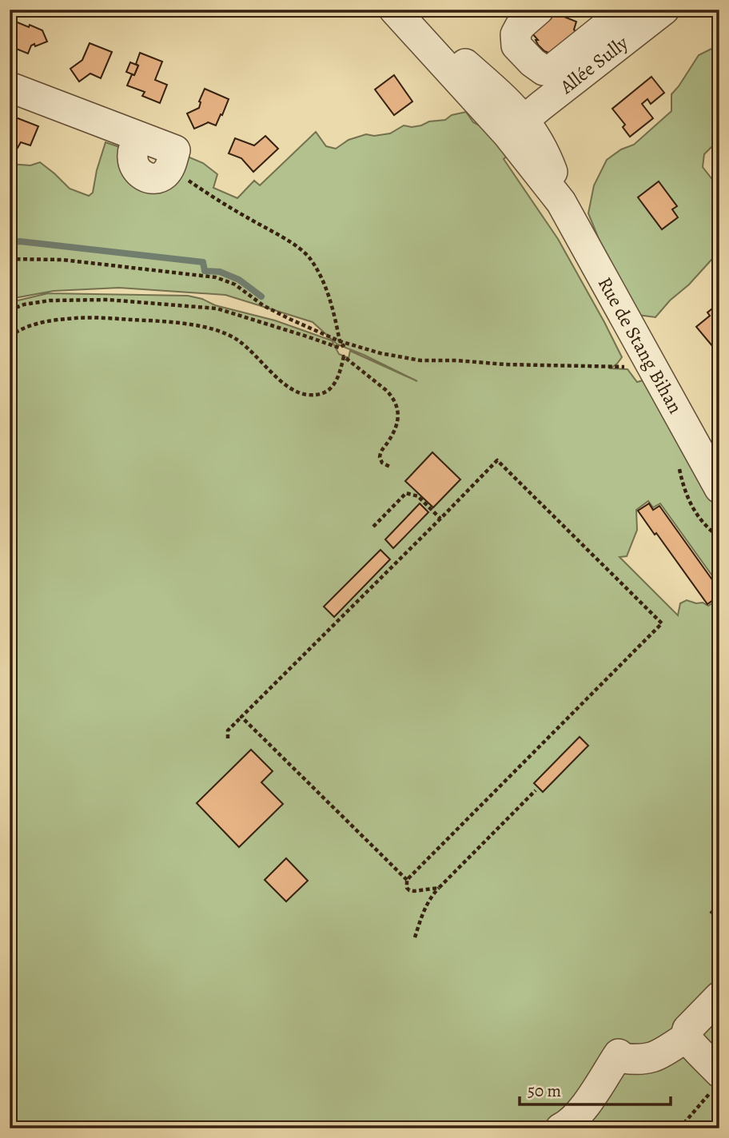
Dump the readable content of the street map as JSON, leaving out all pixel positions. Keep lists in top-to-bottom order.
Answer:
{
  "streets": {
    "street": ["Allée Sully", "Rue de Stang Bihan"]
  },
  "crossings": [
    ["Allée Sully", "Rue de Stang Bihan"]
  ],
  "scale_bar": "50 m"
}
